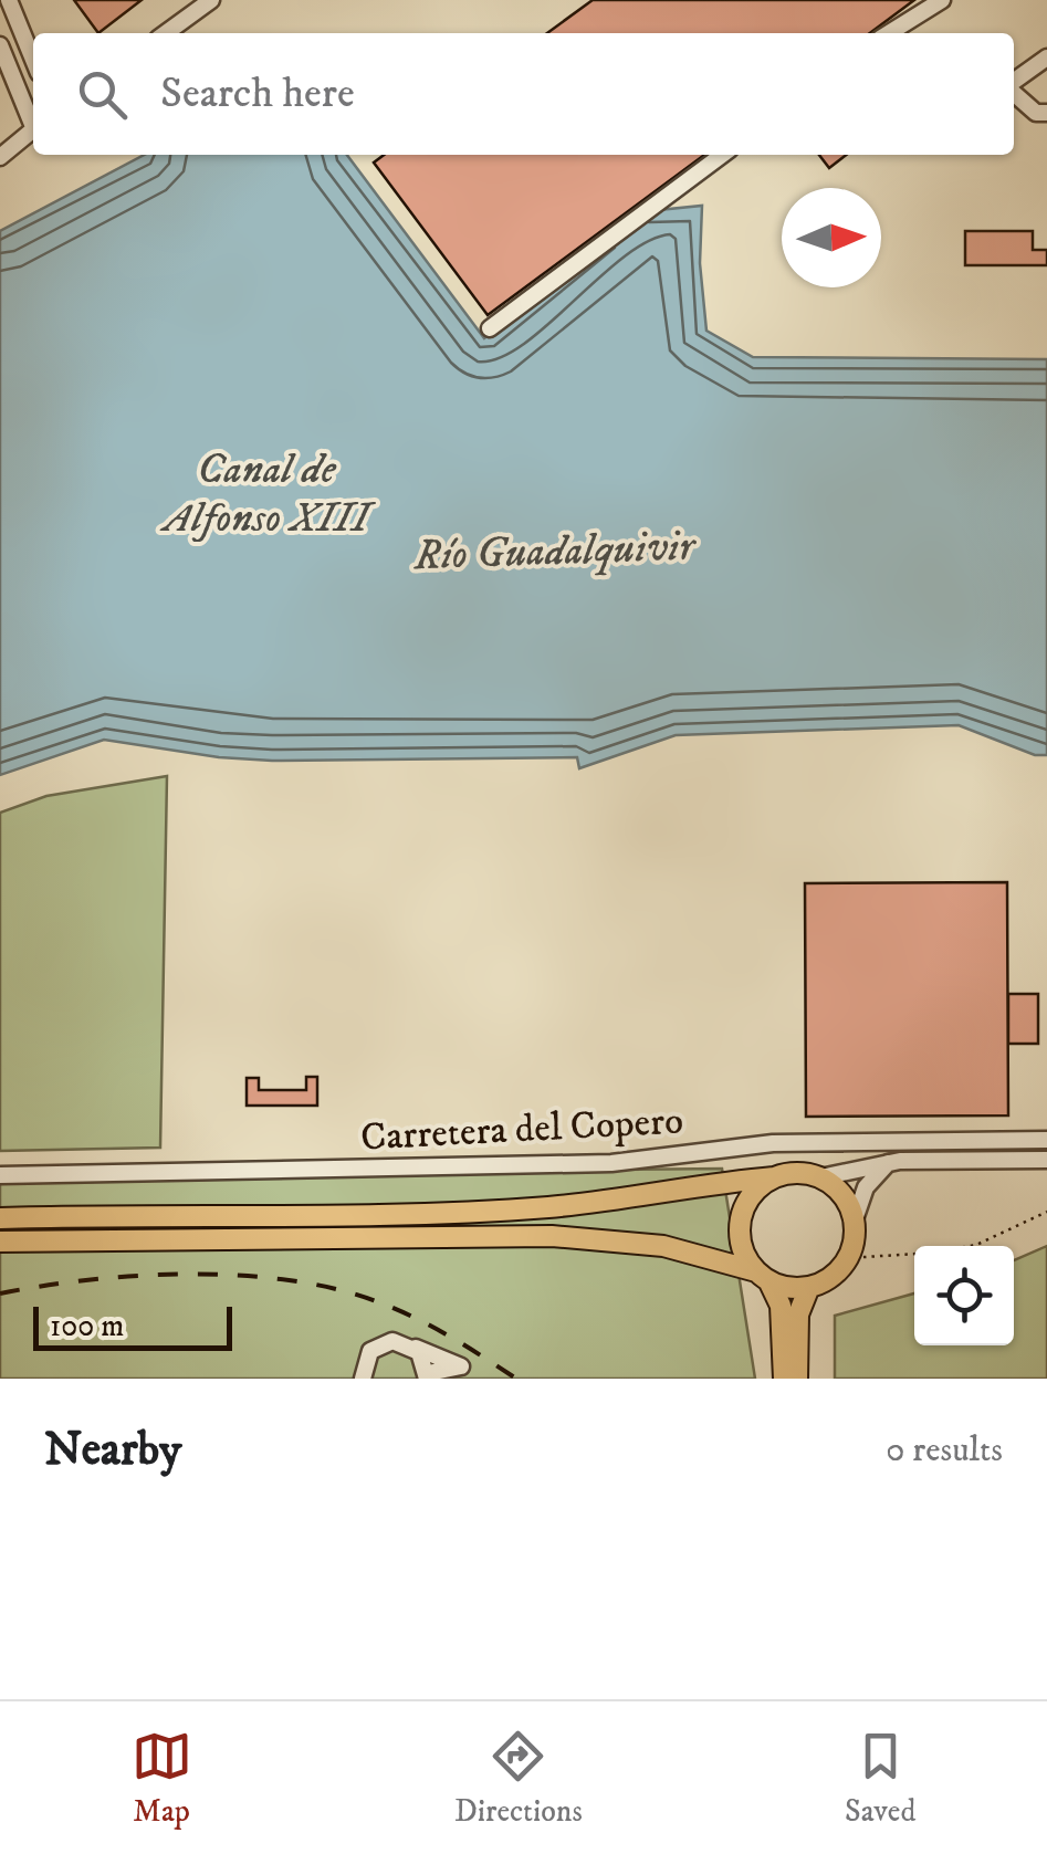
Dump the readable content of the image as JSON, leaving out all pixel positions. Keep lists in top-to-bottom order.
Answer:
{
  "streets": {
    "street": ["Carretera del Copero"]
  },
  "water": ["Canal de Alfonso XIII", "Río Guadalquivir"],
  "scale_bar": "100 m",
  "north": "right",
  "page": {
    "search": "Search here",
    "scale": "100 m",
    "heading": ["Nearby", "0 results"],
    "nav": ["Map", "Directions", "Saved"]
  }
}
